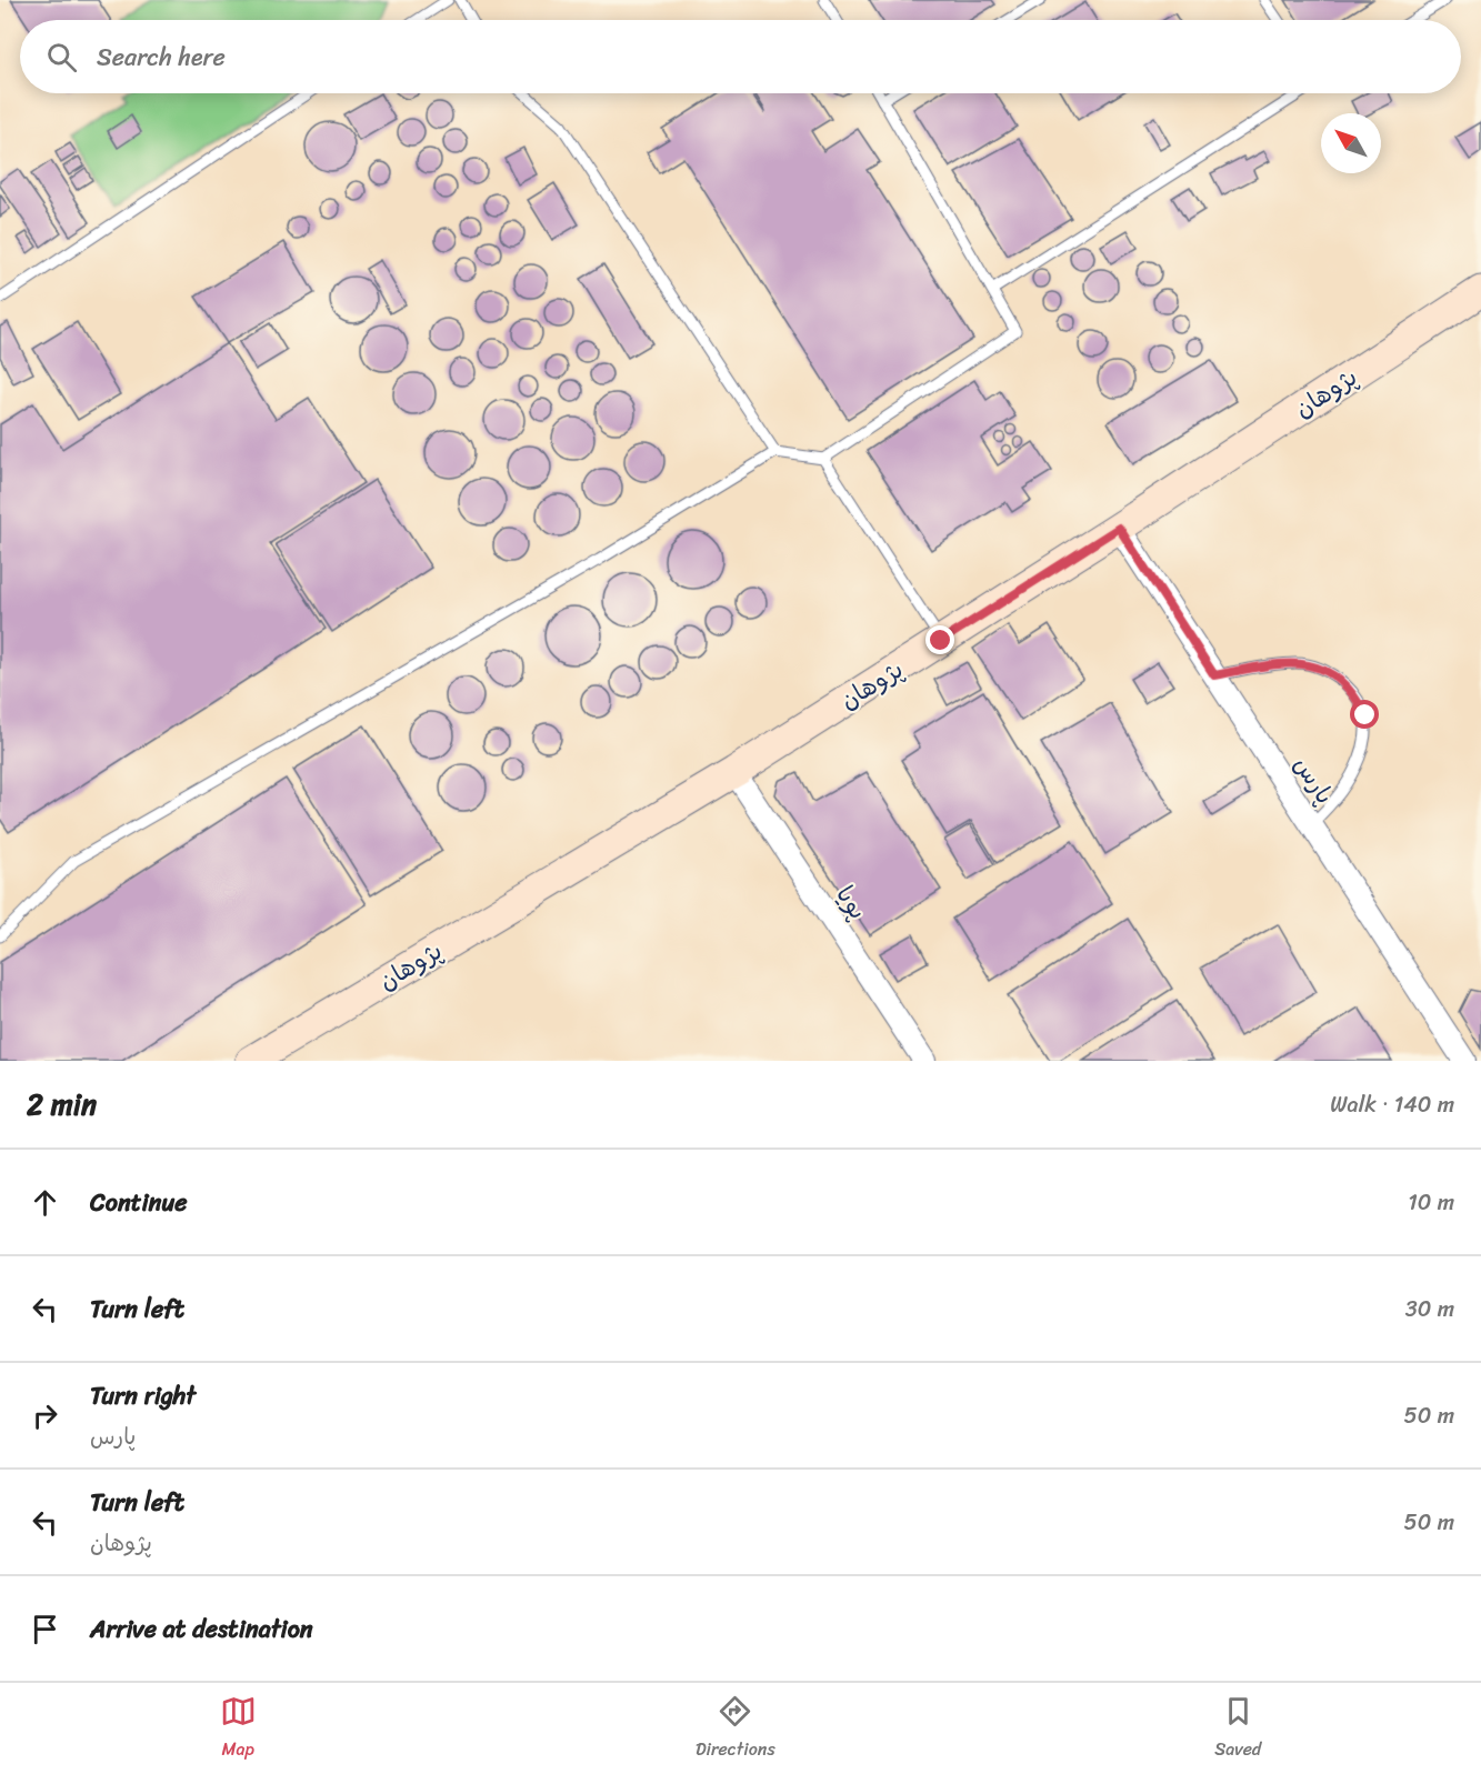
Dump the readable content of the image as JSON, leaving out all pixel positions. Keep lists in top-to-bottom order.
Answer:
{
  "streets": {
    "main road": ["پژوهان"],
    "street": ["پارس", "پویا"]
  },
  "crossings": [
    ["پژوهان", "پارس"],
    ["پژوهان", "پویا"]
  ],
  "north": "top left",
  "page": {
    "search": "Search here",
    "heading": ["2 min", "Walk · 140 m"],
    "list": [
      ["Continue", "10 m"],
      ["Turn left", "30 m"],
      ["Turn right", "پارس", "50 m"],
      ["Turn left", "پژوهان", "50 m"],
      "Arrive at destination"
    ],
    "nav": ["Map", "Directions", "Saved"]
  }
}
